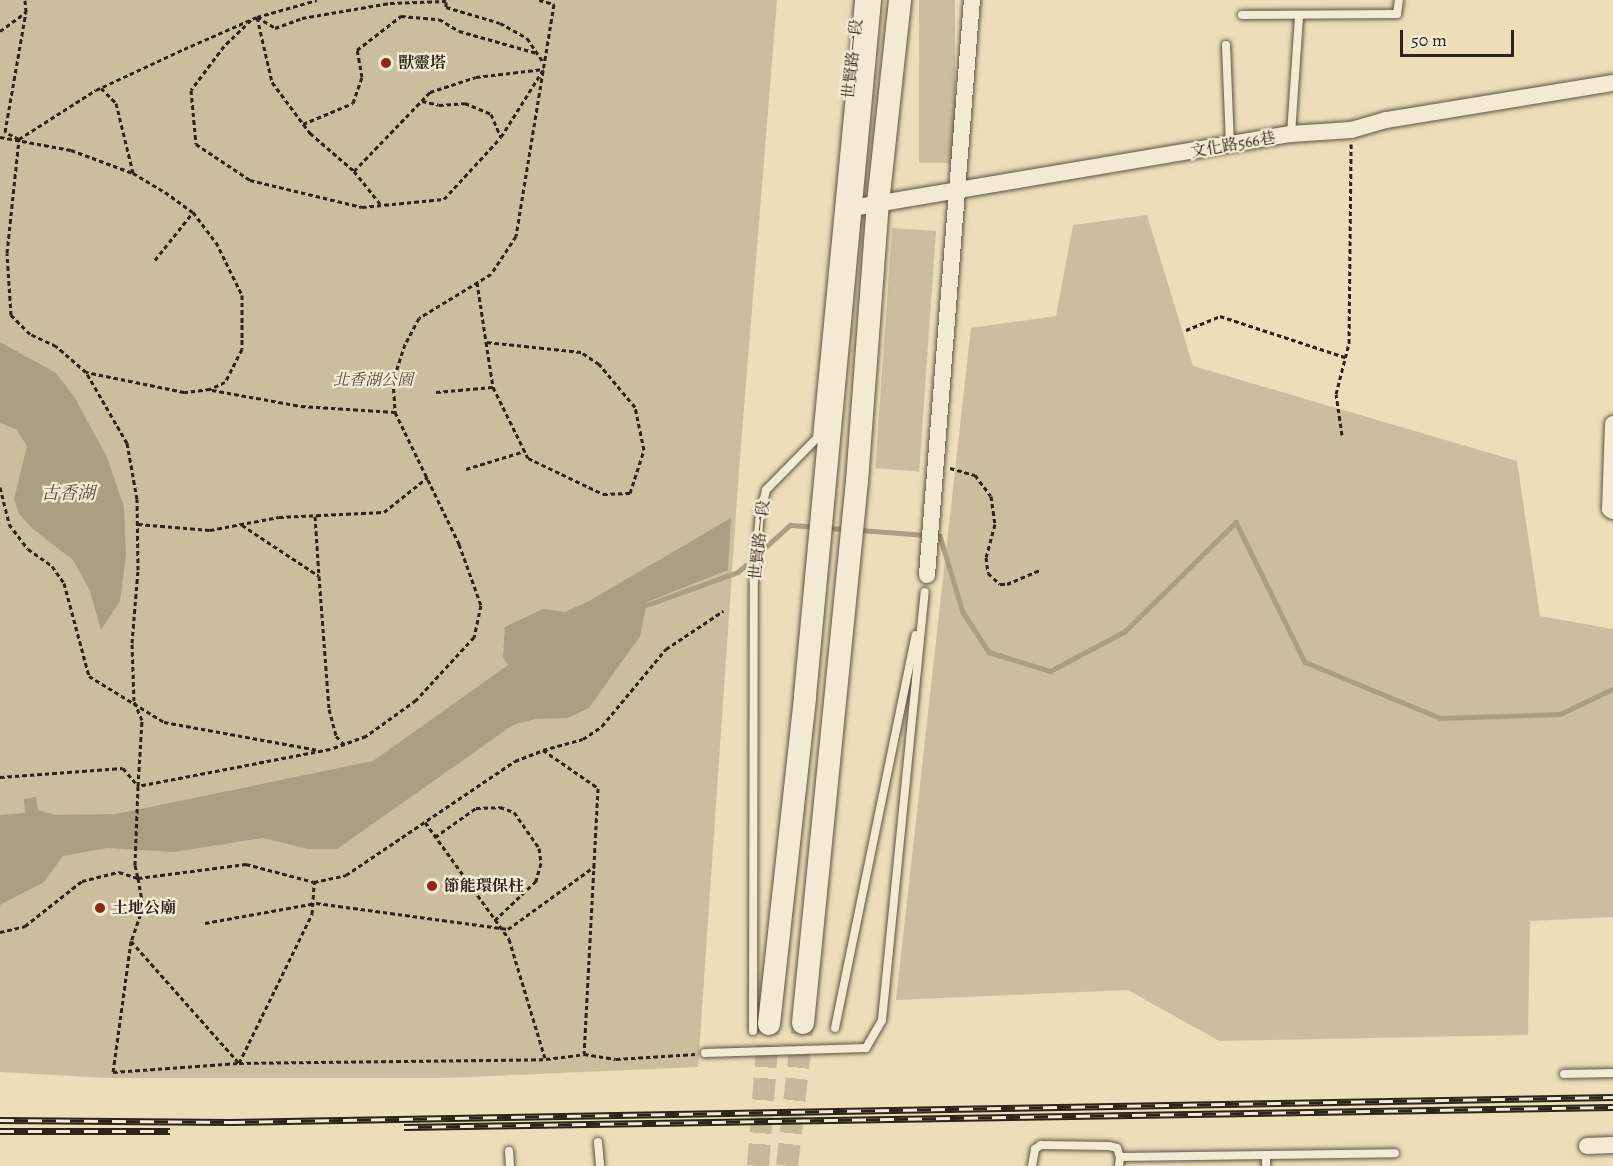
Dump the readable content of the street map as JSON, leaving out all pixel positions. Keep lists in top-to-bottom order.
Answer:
{
  "streets": {
    "street": ["世賢路一段", "文化路566巷"]
  },
  "crossings": [
    ["世賢路一段", "文化路566巷"]
  ],
  "water": ["古香湖"],
  "parks": ["北香湖公園"],
  "places": ["獸靈塔", "節能環保柱", "土地公廟"],
  "scale_bar": "50 m"
}
